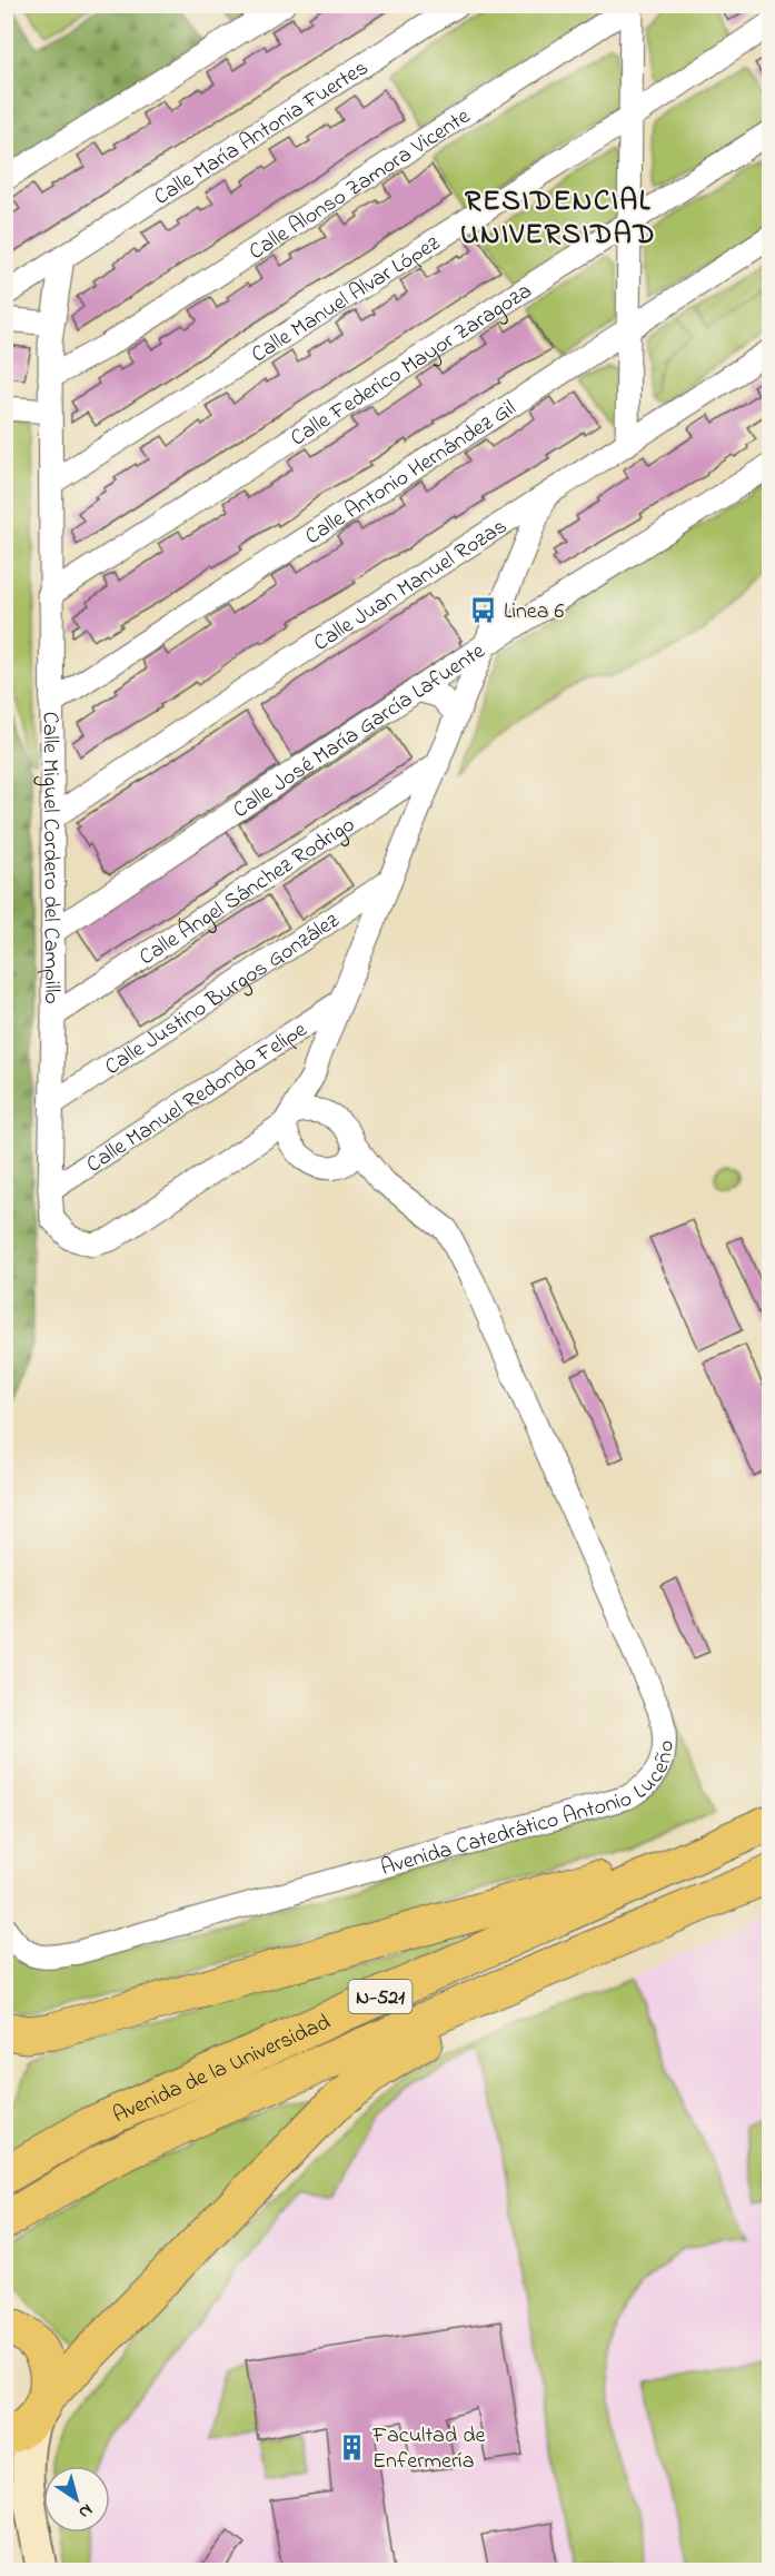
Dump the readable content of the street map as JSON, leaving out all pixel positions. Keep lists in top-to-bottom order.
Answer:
{
  "streets": {
    "highway": ["N-521", "Avenida de la Universidad"],
    "street": [
      "Calle María Antonia Fuertes",
      "Calle Alonso Zamora Vicente",
      "Calle Manuel Alvar López",
      "Calle Federico Mayor Zaragoza",
      "Calle Antonio Hernández Gil",
      "Calle Juan Manuel Rozas",
      "Calle José María García Lafuente",
      "Calle Miguel Cordero del Campillo",
      "Calle Ángel Sánchez Rodrigo",
      "Calle Justino Burgos González",
      "Calle Manuel Redondo Felipe",
      "Avenida Catedrático Antonio Luceño"
    ]
  },
  "crossings": [
    ["Calle María Antonia Fuertes", "Calle Miguel Cordero del Campillo"],
    ["Calle Alonso Zamora Vicente", "Calle Miguel Cordero del Campillo"],
    ["Calle Manuel Alvar López", "Calle Miguel Cordero del Campillo"],
    ["Calle Federico Mayor Zaragoza", "Calle Miguel Cordero del Campillo"],
    ["Calle Antonio Hernández Gil", "Calle Miguel Cordero del Campillo"],
    ["Calle Juan Manuel Rozas", "Calle Miguel Cordero del Campillo"],
    ["Calle José María García Lafuente", "Calle Miguel Cordero del Campillo"],
    ["Calle Miguel Cordero del Campillo", "Calle Ángel Sánchez Rodrigo"],
    ["Calle Miguel Cordero del Campillo", "Calle Justino Burgos González"],
    ["Calle Miguel Cordero del Campillo", "Calle Manuel Redondo Felipe"],
    ["Calle Miguel Cordero del Campillo", "Avenida Catedrático Antonio Luceño"]
  ],
  "districts": ["RESIDENCIAL UNIVERSIDAD"],
  "places": {
    "bus stop": ["Linea 6"],
    "building": ["Facultad de Enfermería"]
  },
  "north": "bottom right"
}
